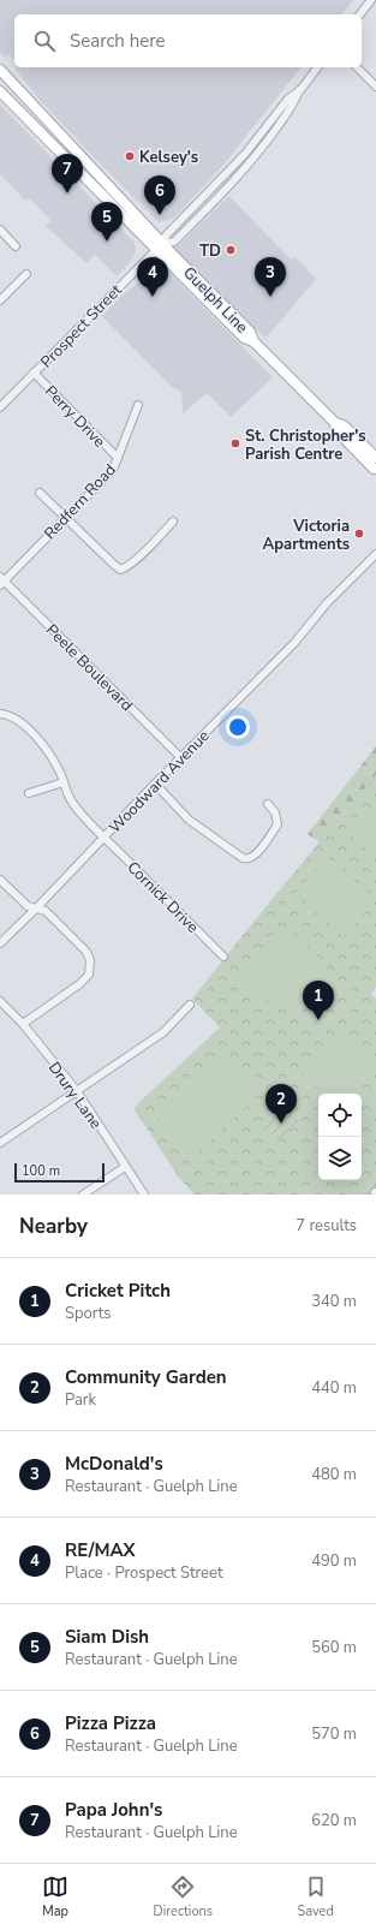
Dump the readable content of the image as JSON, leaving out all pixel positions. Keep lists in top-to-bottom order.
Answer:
{
  "streets": {
    "main road": ["Guelph Line"],
    "street": [
      "Prospect Street",
      "Perry Drive",
      "Redfern Road",
      "Peele Boulevard",
      "Woodward Avenue",
      "Cornick Drive",
      "Drury Lane"
    ]
  },
  "crossings": [
    ["Guelph Line", "Prospect Street"],
    ["Prospect Street", "Perry Drive"],
    ["Perry Drive", "Redfern Road"],
    ["Redfern Road", "Peele Boulevard"],
    ["Peele Boulevard", "Woodward Avenue"],
    ["Woodward Avenue", "Cornick Drive"]
  ],
  "places": [
    "Kelsey's",
    "TD",
    "St. Christopher's Parish Centre",
    "Victoria Apartments"
  ],
  "scale_bar": "100 m",
  "page": {
    "search": "Search here",
    "pins": [
      "7",
      "6",
      "5",
      "3",
      "4",
      "1",
      "2"
    ],
    "scale": "100 m",
    "heading": ["Nearby", "7 results"],
    "list": [
      {
        "mark": "1",
        "name": "Cricket Pitch",
        "note": "Sports",
        "value": "340 m"
      },
      {
        "mark": "2",
        "name": "Community Garden",
        "note": "Park",
        "value": "440 m"
      },
      {
        "mark": "3",
        "name": "McDonald's",
        "note": "Restaurant · Guelph Line",
        "value": "480 m"
      },
      {
        "mark": "4",
        "name": "RE/MAX",
        "note": "Place · Prospect Street",
        "value": "490 m"
      },
      {
        "mark": "5",
        "name": "Siam Dish",
        "note": "Restaurant · Guelph Line",
        "value": "560 m"
      },
      {
        "mark": "6",
        "name": "Pizza Pizza",
        "note": "Restaurant · Guelph Line",
        "value": "570 m"
      },
      {
        "mark": "7",
        "name": "Papa John's",
        "note": "Restaurant · Guelph Line",
        "value": "620 m"
      }
    ],
    "nav": ["Map", "Directions", "Saved"]
  }
}
